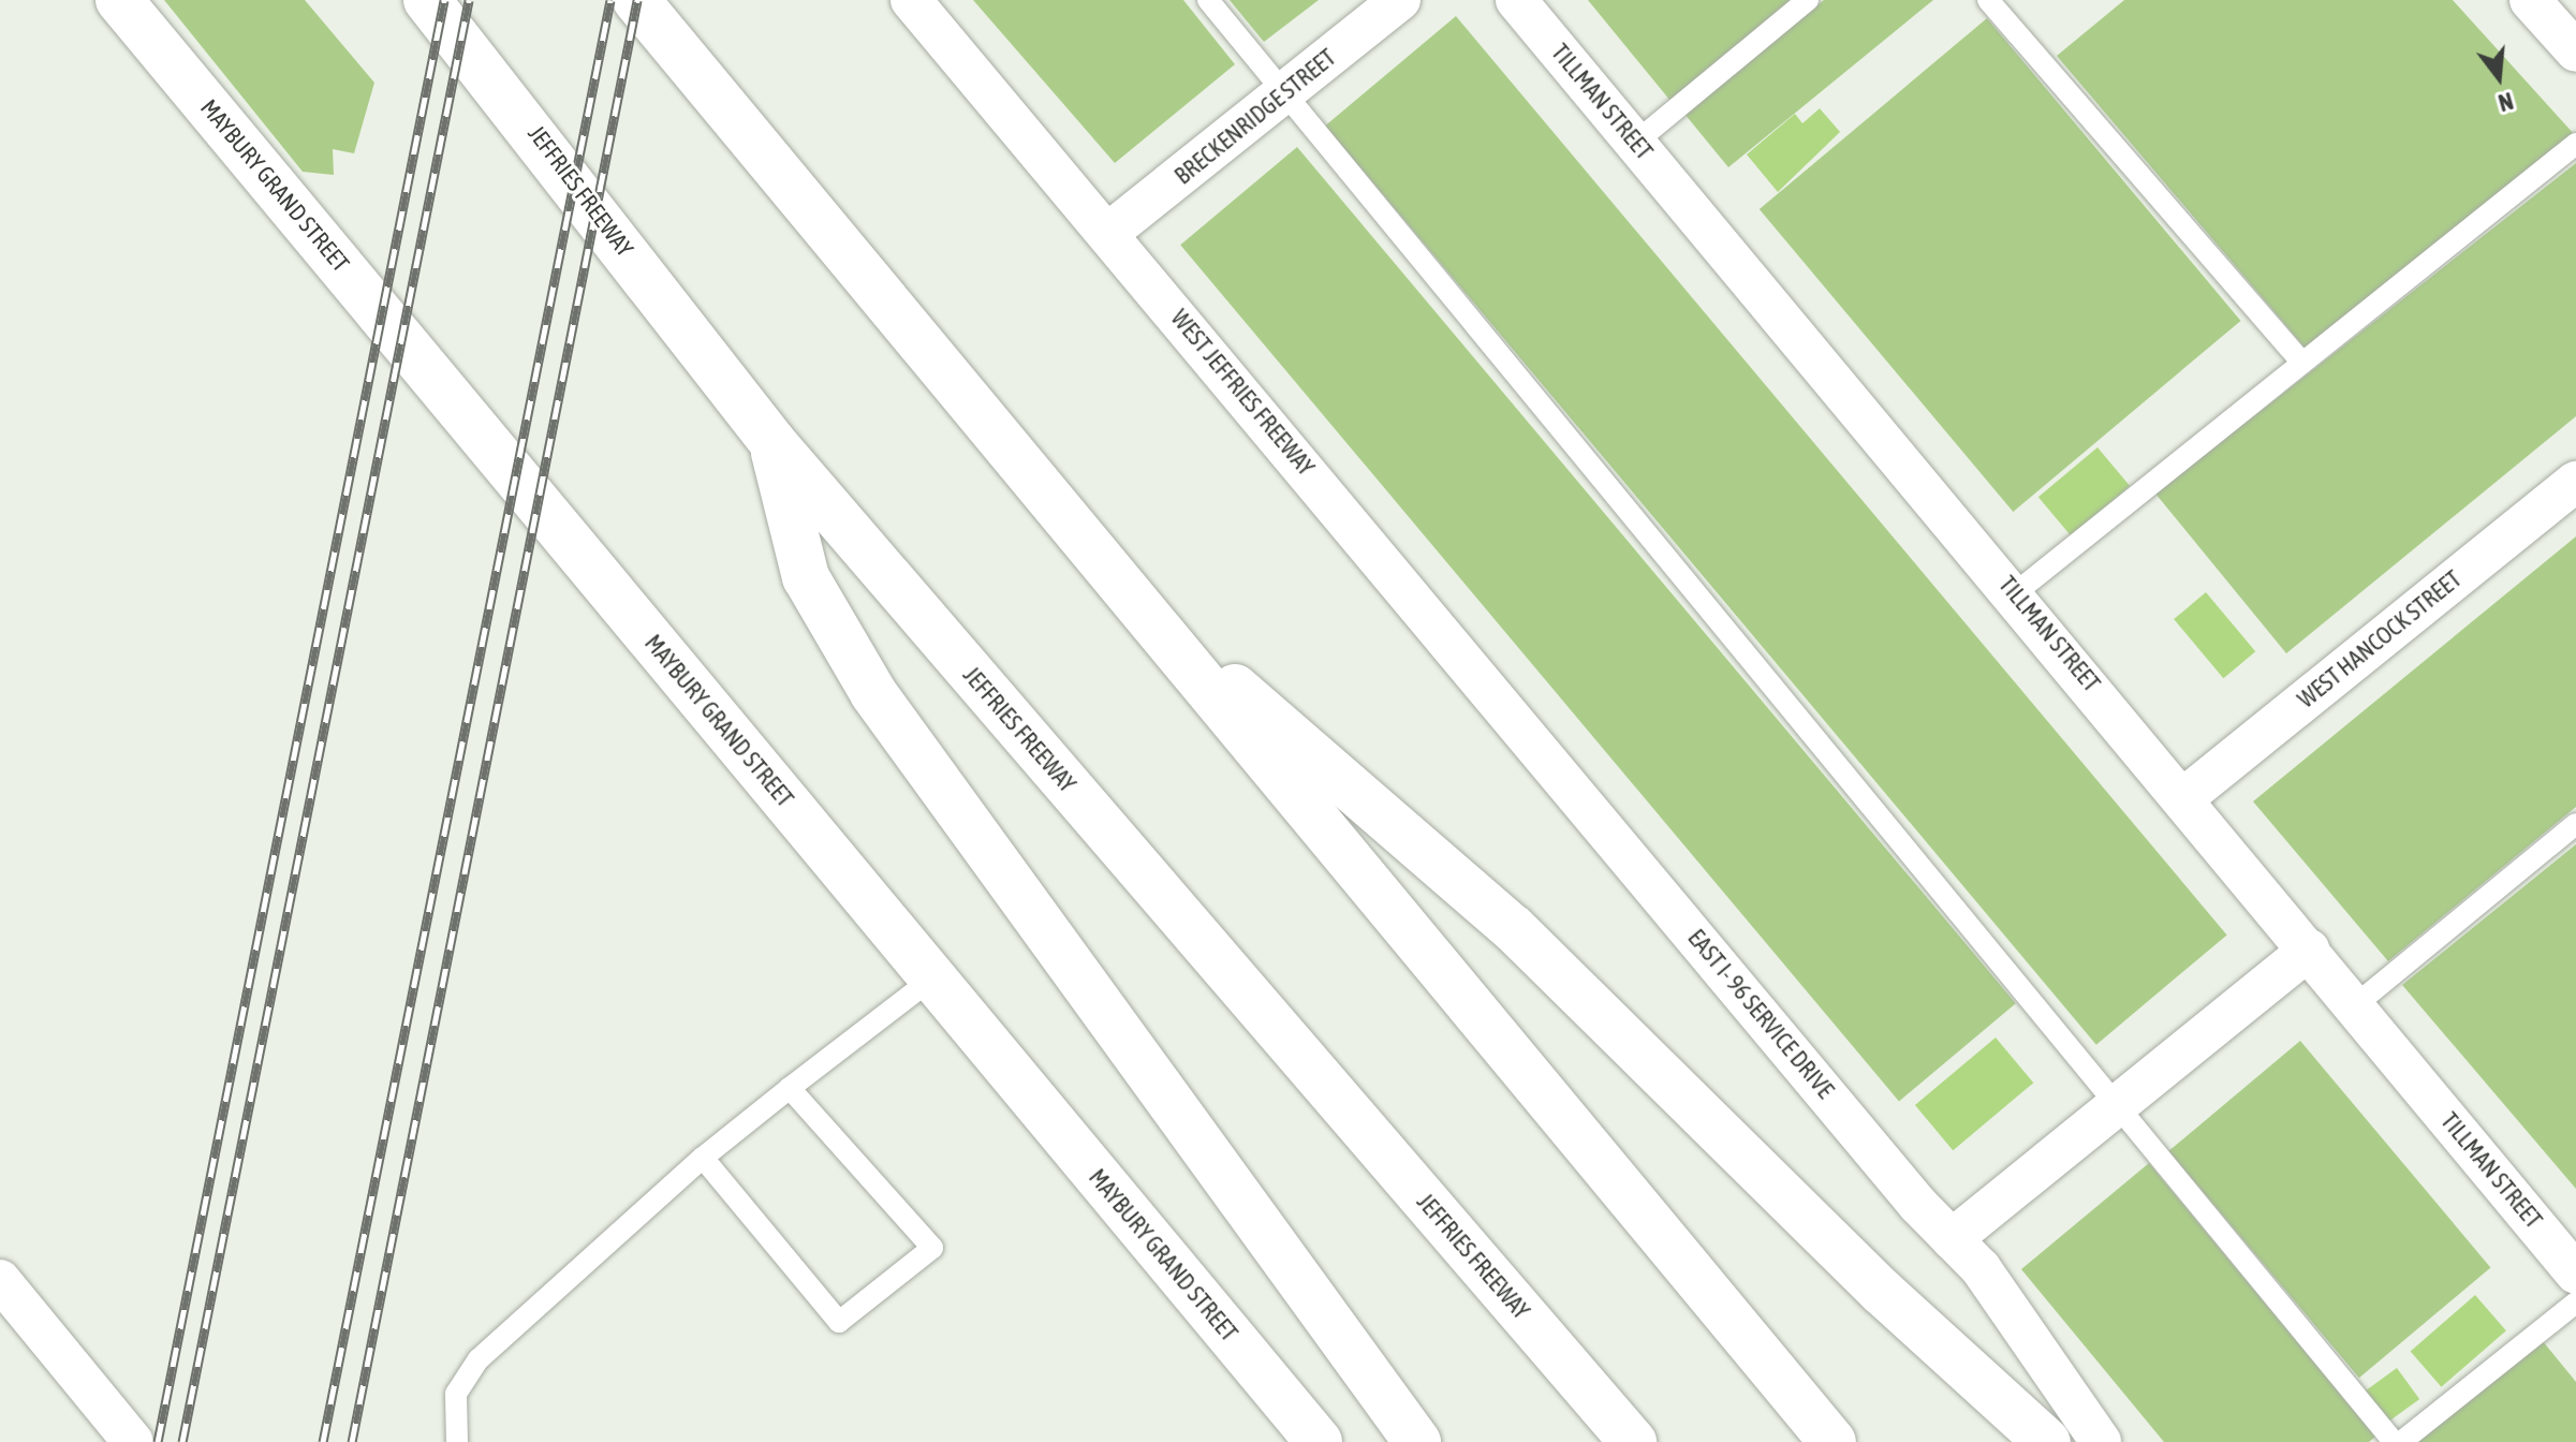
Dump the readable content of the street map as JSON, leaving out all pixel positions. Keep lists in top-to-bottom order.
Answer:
{
  "streets": {
    "main road": ["MAYBURY GRAND STREET", "JEFFRIES FREEWAY"],
    "street": [
      "TILLMAN STREET",
      "BRECKENRIDGE STREET",
      "WEST JEFFRIES FREEWAY",
      "WEST HANCOCK STREET",
      "EAST I- 96 SERVICE DRIVE"
    ]
  },
  "crossings": [
    ["TILLMAN STREET", "WEST HANCOCK STREET"],
    ["BRECKENRIDGE STREET", "WEST JEFFRIES FREEWAY"],
    ["WEST JEFFRIES FREEWAY", "EAST I- 96 SERVICE DRIVE"]
  ],
  "north": "bottom"
}
